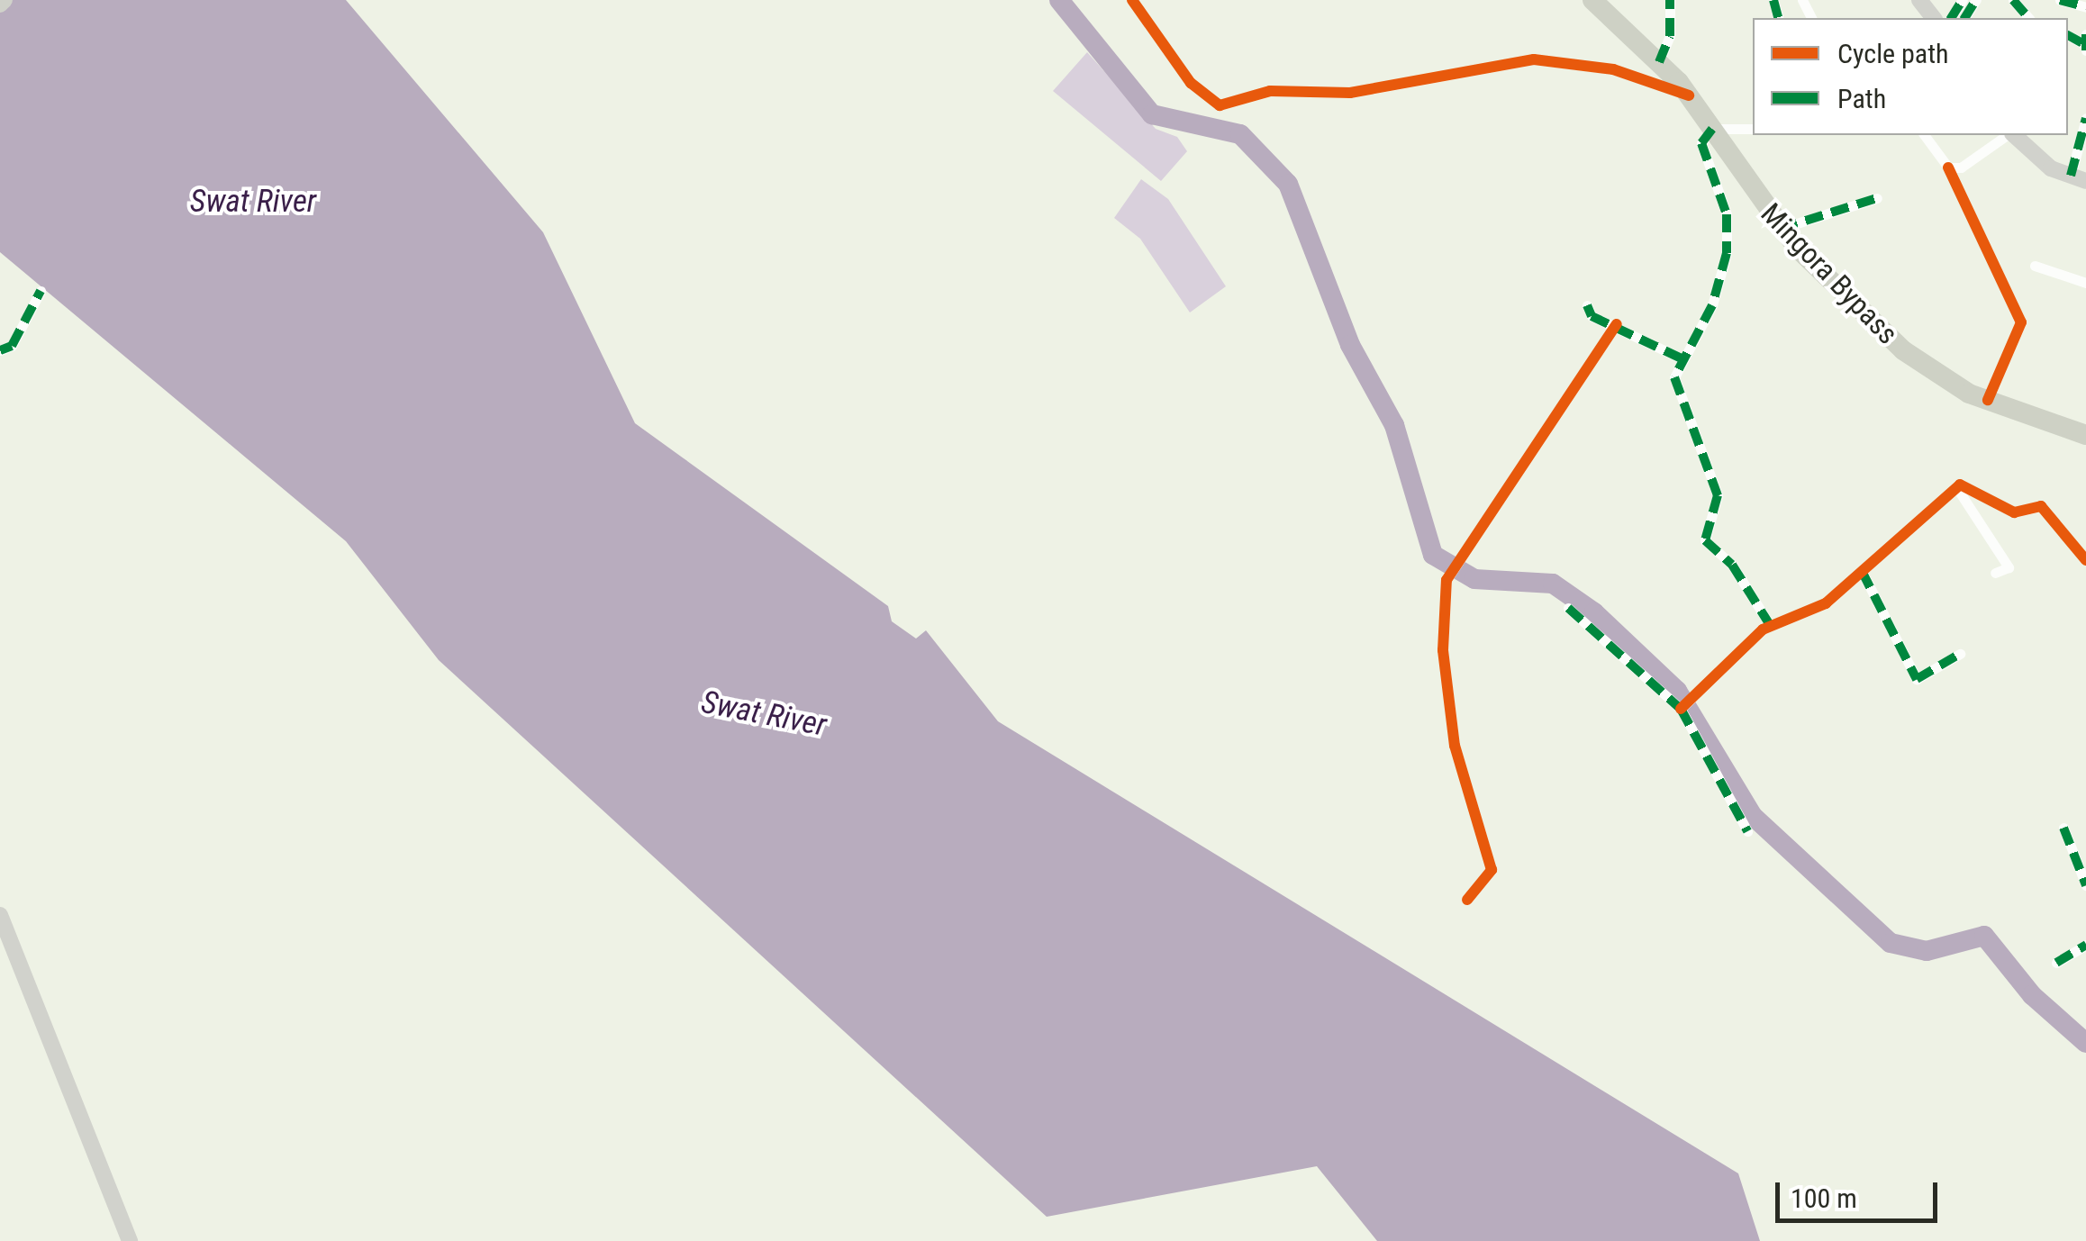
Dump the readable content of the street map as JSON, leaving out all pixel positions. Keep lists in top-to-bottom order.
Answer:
{
  "streets": {
    "highway": ["Mingora Bypass"]
  },
  "water": ["Swat River"],
  "legend": ["Cycle path", "Path"],
  "scale_bar": "100 m"
}
